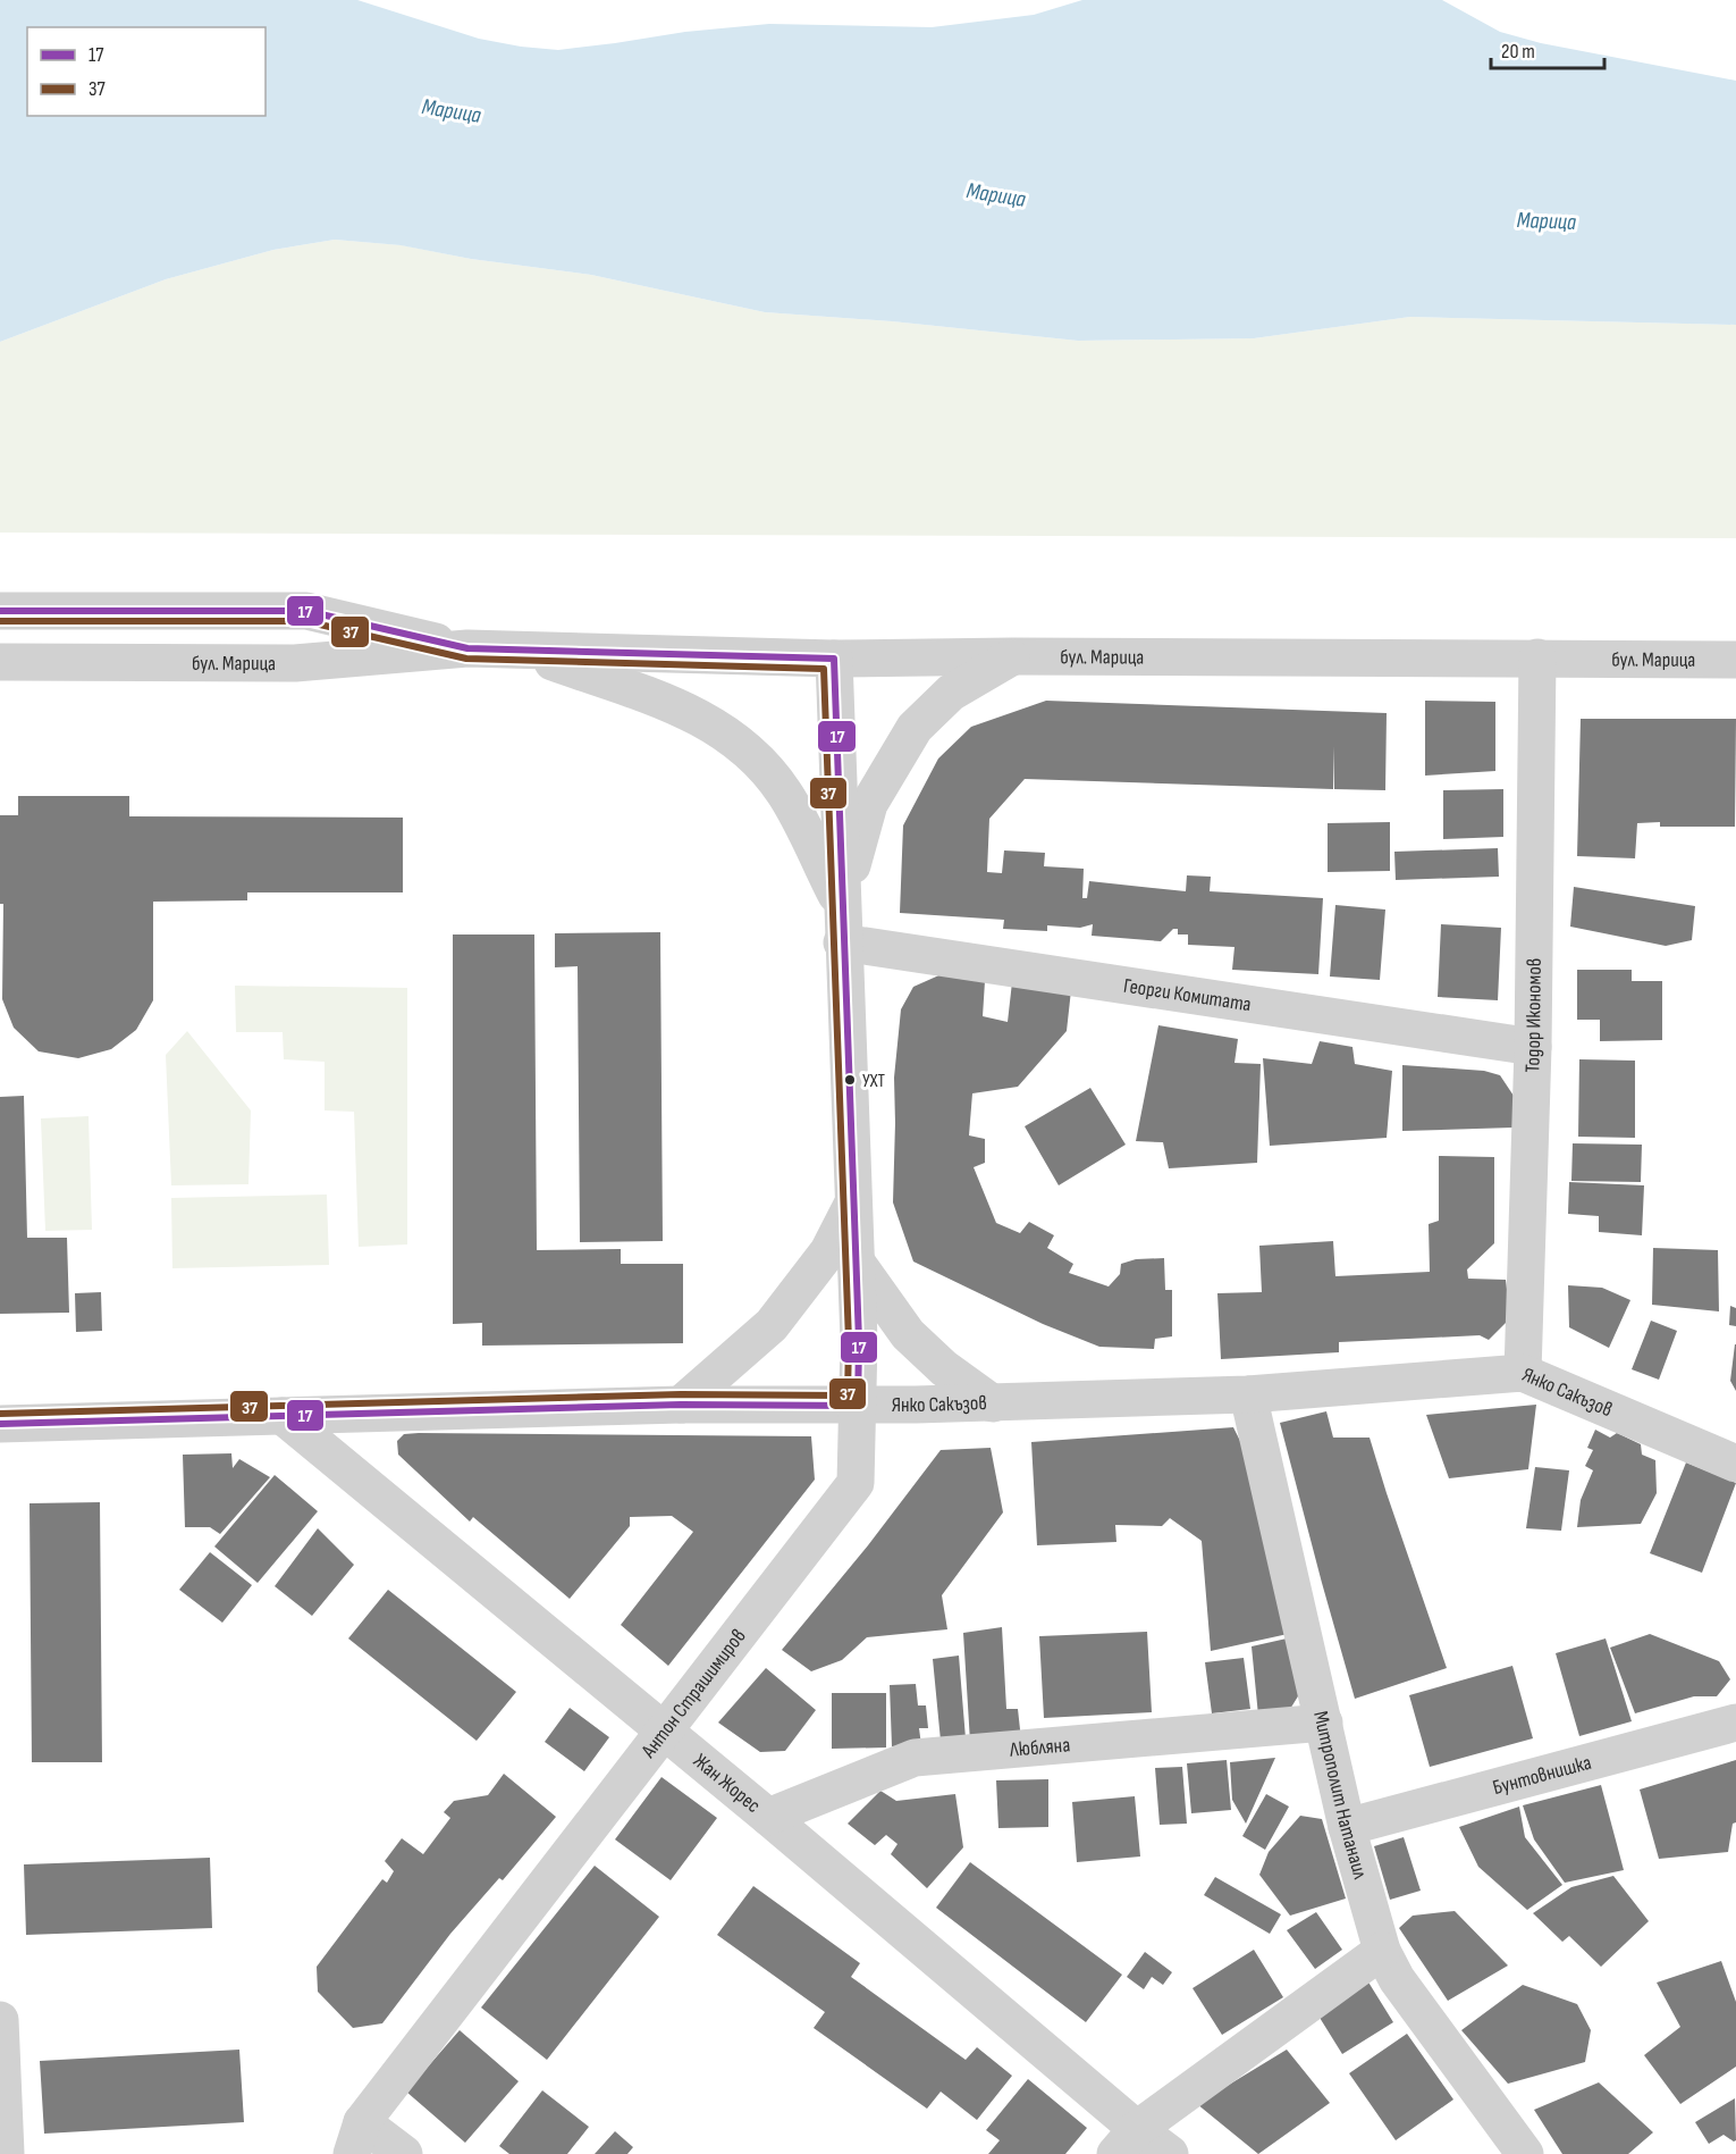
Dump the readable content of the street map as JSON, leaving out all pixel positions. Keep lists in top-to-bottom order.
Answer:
{
  "streets": {
    "street": [
      "бул. Марица",
      "Георги Комитата",
      "Тодор Икономов",
      "Янко Сакъзов",
      "Антон Страшимиров",
      "Любляна",
      "Бунтовнишка",
      "Жан Жорес",
      "Митрополит Натанаил"
    ]
  },
  "crossings": [
    ["бул. Марица", "Тодор Икономов"],
    ["бул. Марица", "Антон Страшимиров"],
    ["Георги Комитата", "Тодор Икономов"],
    ["Георги Комитата", "Антон Страшимиров"],
    ["Тодор Икономов", "Янко Сакъзов"],
    ["Янко Сакъзов", "Антон Страшимиров"],
    ["Янко Сакъзов", "Жан Жорес"],
    ["Янко Сакъзов", "Митрополит Натанаил"],
    ["Антон Страшимиров", "Жан Жорес"],
    ["Любляна", "Жан Жорес"],
    ["Любляна", "Митрополит Натанаил"],
    ["Бунтовнишка", "Митрополит Натанаил"]
  ],
  "water": ["Марица"],
  "places": ["УХТ"],
  "lines": ["transit line 17", "transit line 37"],
  "legend": ["17", "37"],
  "scale_bar": "20 m"
}
